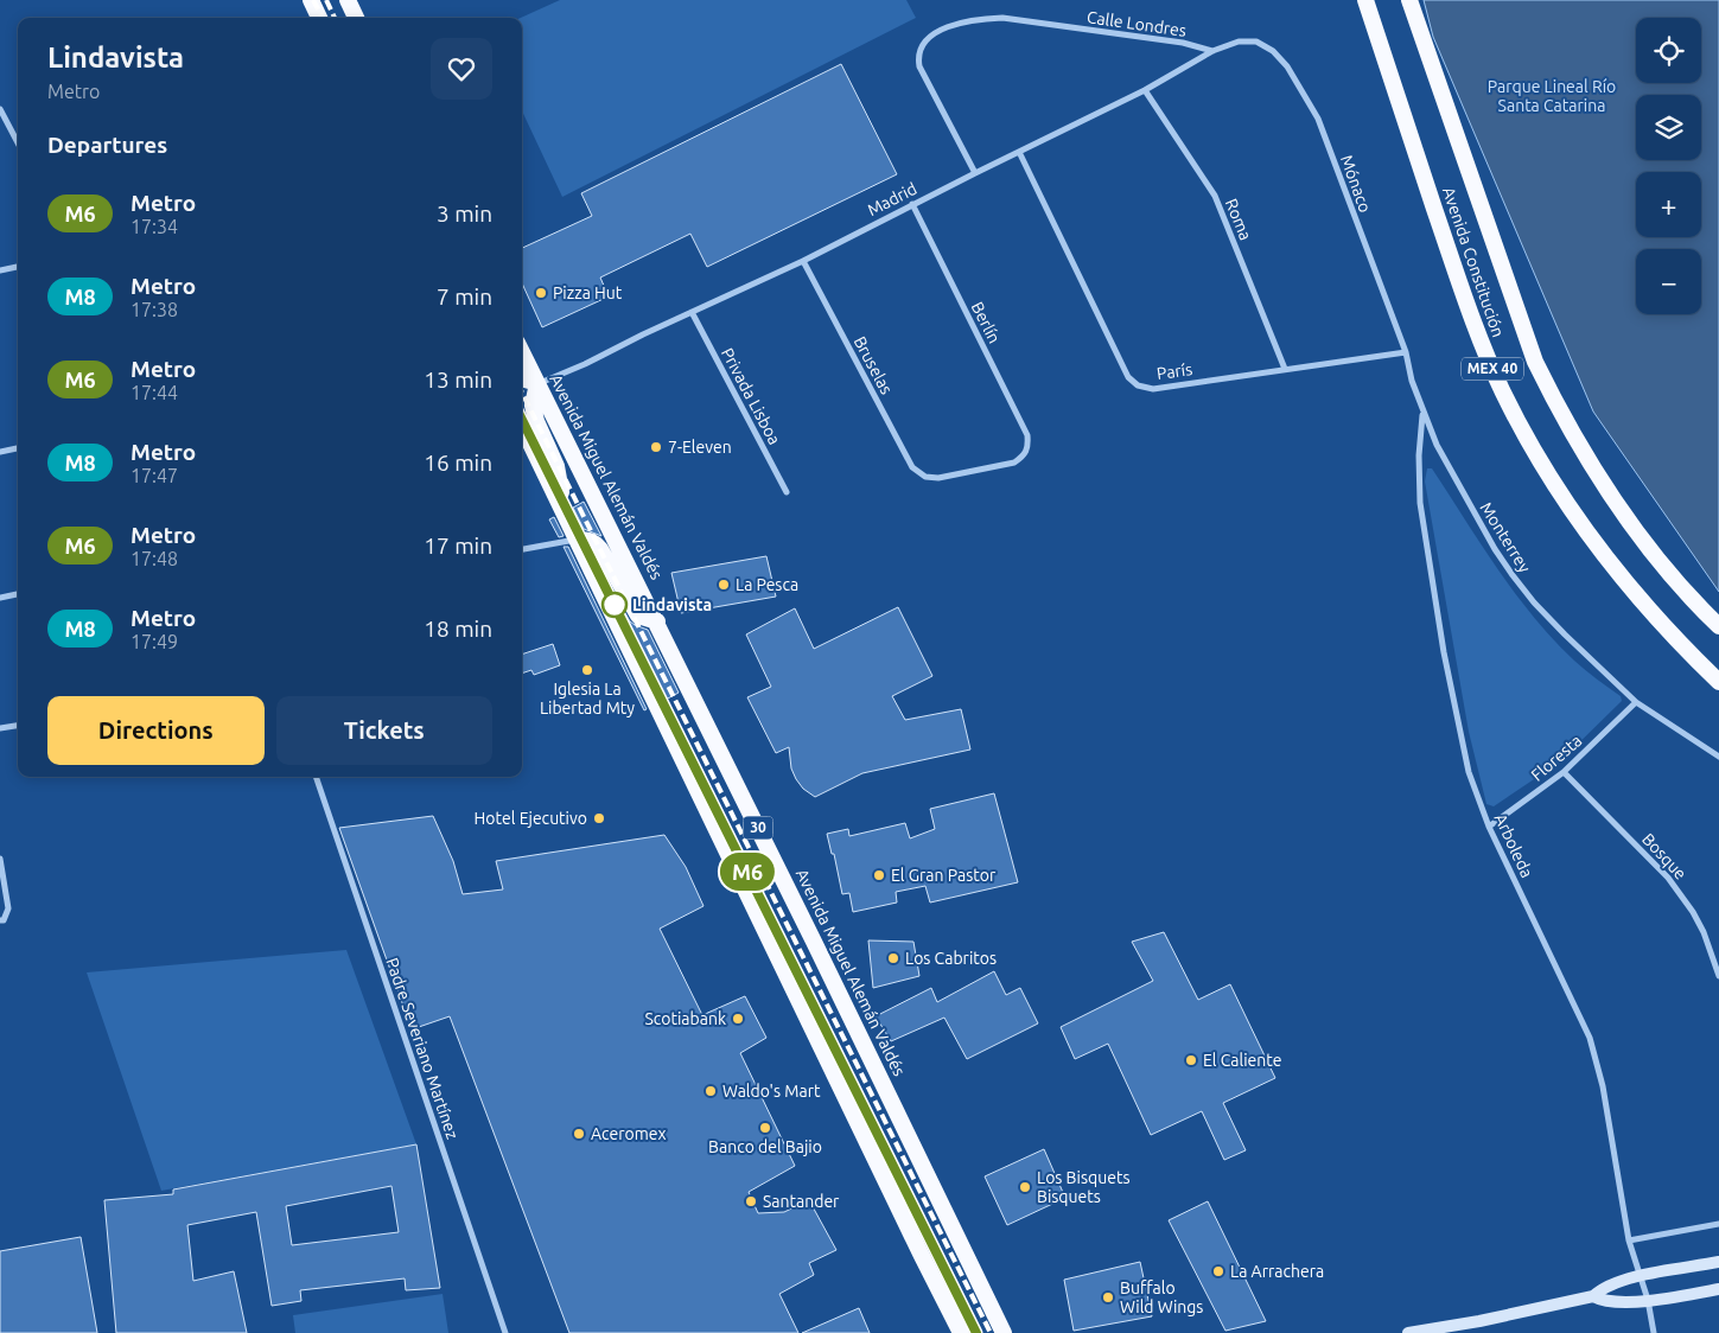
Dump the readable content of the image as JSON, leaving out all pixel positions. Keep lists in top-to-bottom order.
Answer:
{
  "streets": {
    "highway": [
      "Avenida Constitución",
      "MEX 40",
      "Avenida Miguel Alemán Valdés",
      "30"
    ],
    "street": [
      "Calle Londres",
      "Mónaco",
      "Madrid",
      "Roma",
      "Berlín",
      "Bruselas",
      "París",
      "Privada Lisboa",
      "Monterrey",
      "Floresta",
      "Arboleda",
      "Bosque",
      "Padre Severiano Martínez"
    ]
  },
  "crossings": [
    ["Calle Londres", "Madrid"],
    ["Mónaco", "Madrid"],
    ["Mónaco", "París"],
    ["Mónaco", "Monterrey"],
    ["Madrid", "Roma"],
    ["Madrid", "Berlín"],
    ["Madrid", "Bruselas"],
    ["Madrid", "París"],
    ["Madrid", "Privada Lisboa"],
    ["Madrid", "Avenida Miguel Alemán Valdés"],
    ["Roma", "París"],
    ["Berlín", "Bruselas"],
    ["París", "Monterrey"],
    ["Monterrey", "Floresta"],
    ["Monterrey", "Arboleda"],
    ["Floresta", "Arboleda"],
    ["Floresta", "Bosque"]
  ],
  "parks": ["Parque Lineal Río Santa Catarina"],
  "places": [
    "Pizza Hut",
    "7-Eleven",
    "La Pesca",
    "Lindavista",
    "Iglesia La Libertad Mty",
    "Hotel Ejecutivo",
    "El Gran Pastor",
    "Los Cabritos",
    "Scotiabank",
    "El Caliente",
    "Waldo's Mart",
    "Banco del Bajio",
    "Aceromex",
    "Los Bisquets Bisquets",
    "Santander",
    "La Arrachera",
    "Buffalo Wild Wings"
  ],
  "lines": ["metro line M6"],
  "page": {
    "on_map": "M6",
    "map_buttons": ["+", "−"],
    "heading": [
      ["Lindavista", "Metro"],
      "Departures"
    ],
    "list": [
      {
        "mark": "M6",
        "name": "Metro",
        "note": "17:34",
        "value": "3 min"
      },
      {
        "mark": "M8",
        "name": "Metro",
        "note": "17:38",
        "value": "7 min"
      },
      {
        "mark": "M6",
        "name": "Metro",
        "note": "17:44",
        "value": "13 min"
      },
      {
        "mark": "M8",
        "name": "Metro",
        "note": "17:47",
        "value": "16 min"
      },
      {
        "mark": "M6",
        "name": "Metro",
        "note": "17:48",
        "value": "17 min"
      },
      {
        "mark": "M8",
        "name": "Metro",
        "note": "17:49",
        "value": "18 min"
      }
    ],
    "buttons": ["Directions", "Tickets"]
  }
}
